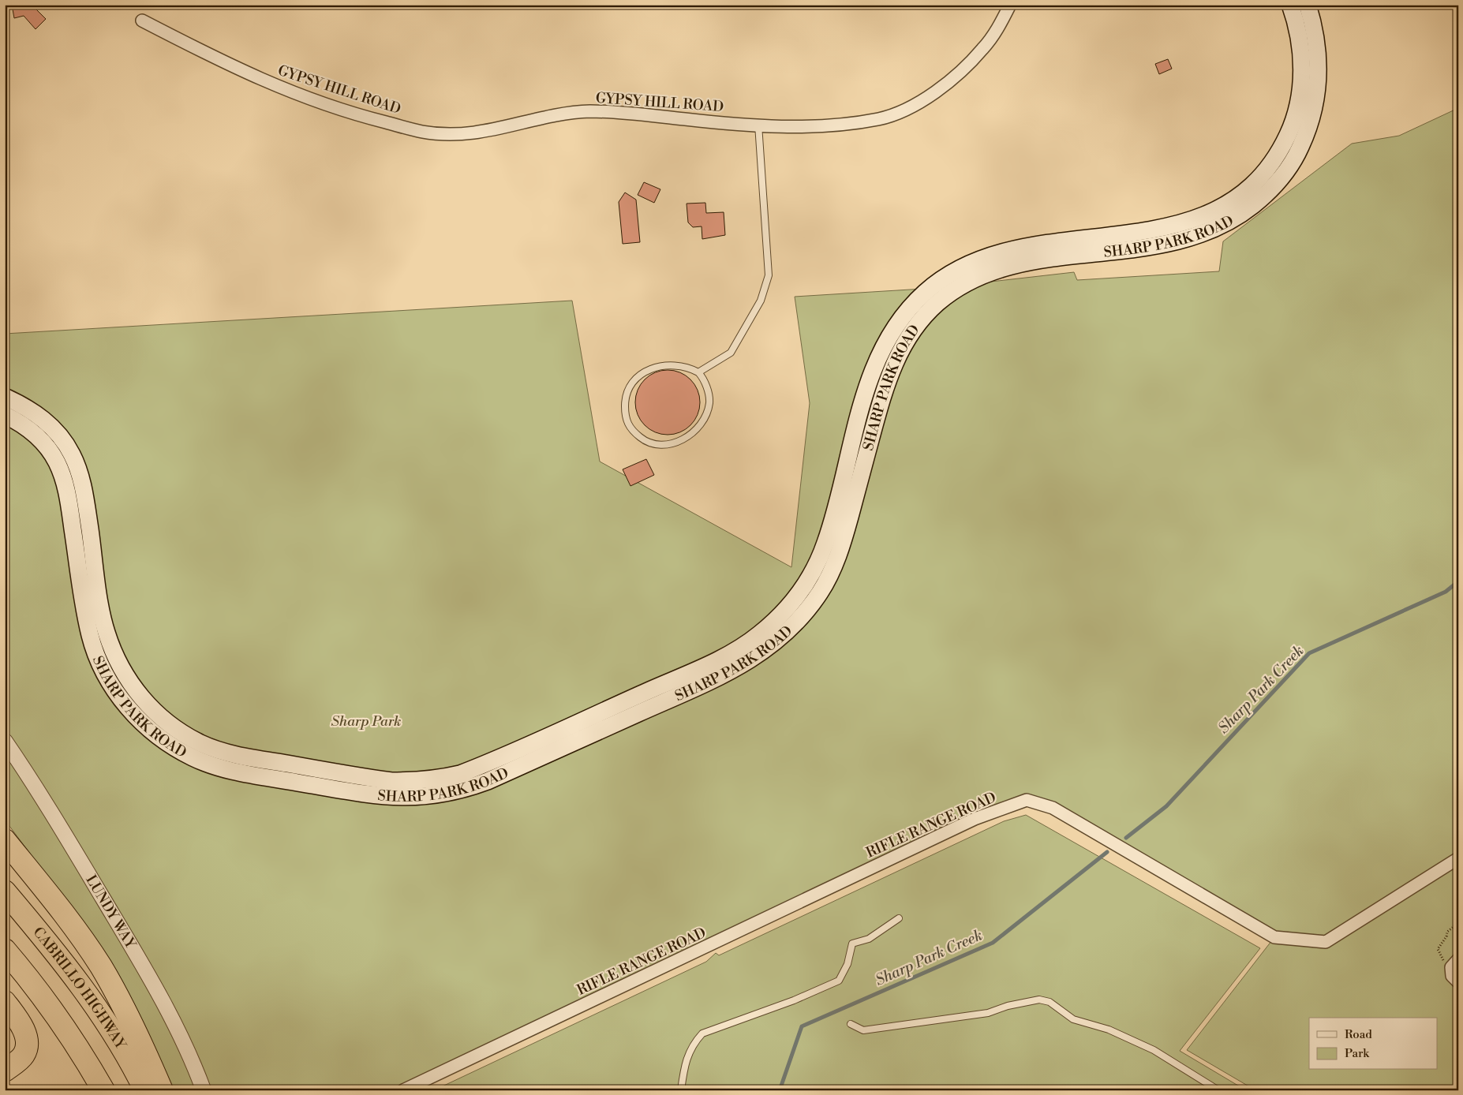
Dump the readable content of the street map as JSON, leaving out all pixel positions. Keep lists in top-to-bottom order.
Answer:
{
  "streets": {
    "highway": ["CABRILLO HIGHWAY"],
    "main road": ["SHARP PARK ROAD"],
    "street": ["GYPSY HILL ROAD", "RIFLE RANGE ROAD", "LUNDY WAY"]
  },
  "water": ["Sharp Park Creek"],
  "parks": ["Sharp Park"],
  "legend": ["Road", "Park"]
}
